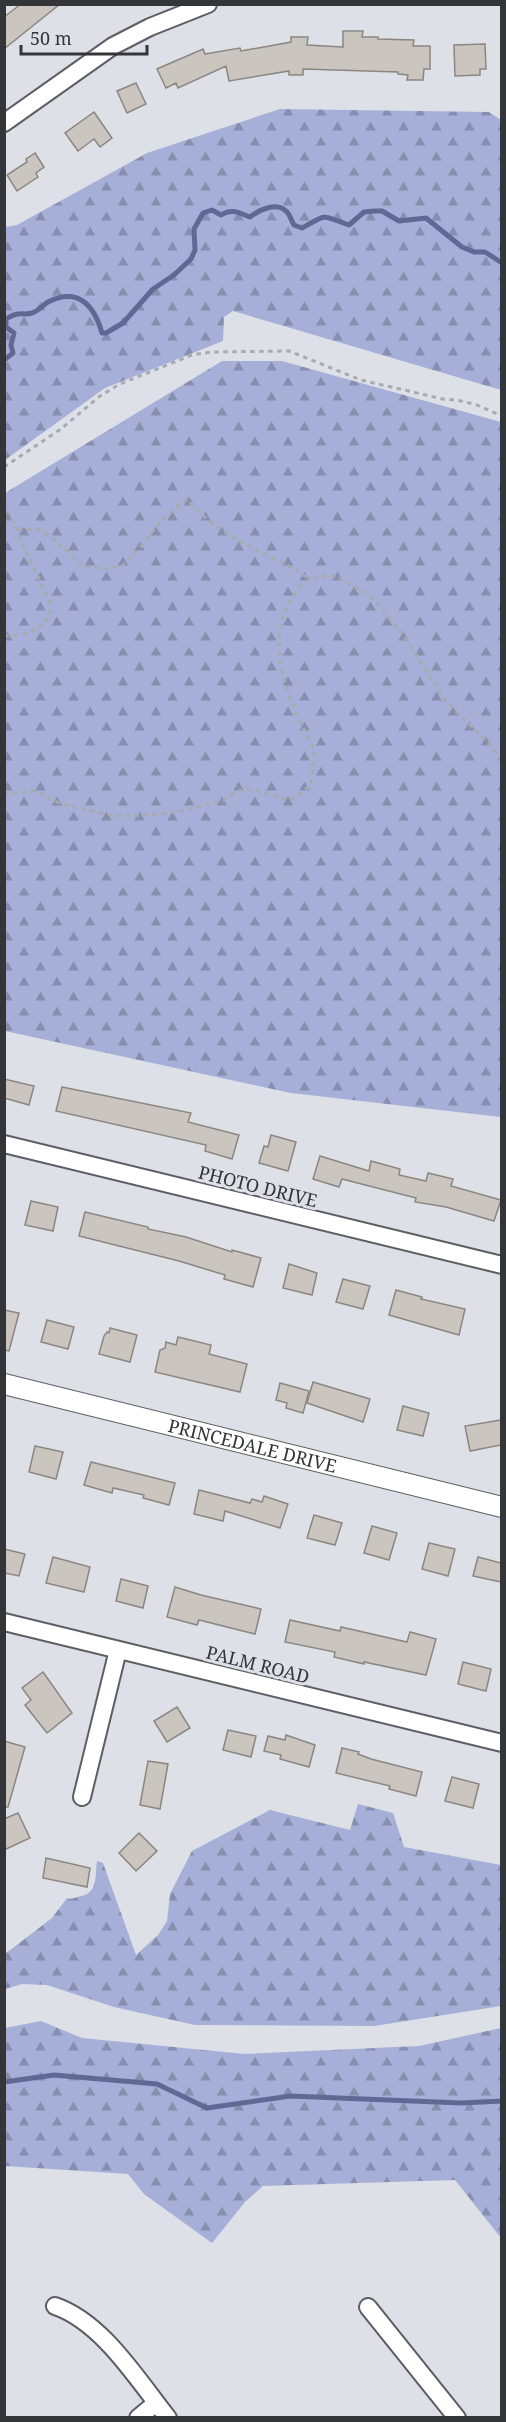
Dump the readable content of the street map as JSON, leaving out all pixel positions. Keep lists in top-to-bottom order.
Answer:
{
  "streets": {
    "street": ["PHOTO DRIVE", "PRINCEDALE DRIVE", "PALM ROAD"]
  },
  "scale_bar": "50 m"
}
